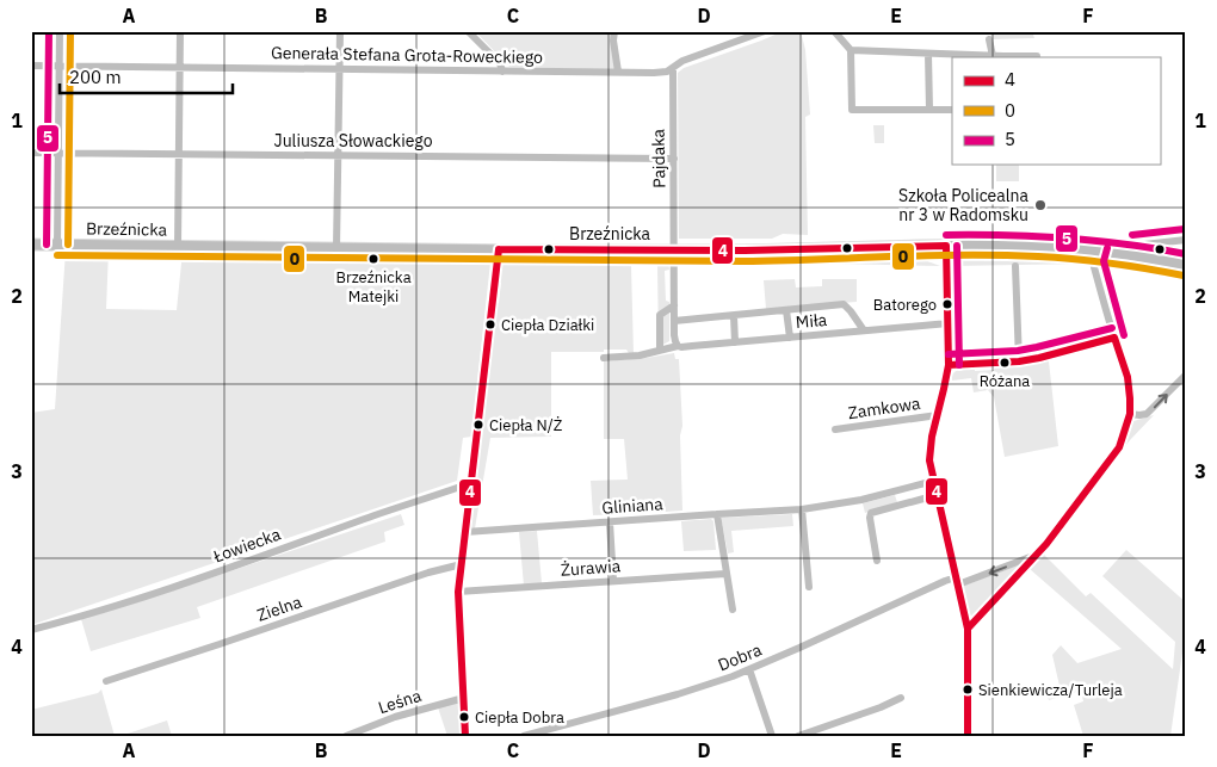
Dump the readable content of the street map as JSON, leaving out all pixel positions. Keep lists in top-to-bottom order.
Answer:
{
  "streets": {
    "main road": ["Brzeźnicka"],
    "street": [
      "Generała Stefana Grota-Roweckiego",
      "Juliusza Słowackiego",
      "Pajdaka",
      "Miła",
      "Zamkowa",
      "Gliniana",
      "Łowiecka",
      "Żurawia",
      "Zielna",
      "Dobra",
      "Leśna"
    ]
  },
  "crossings": [
    ["Generała Stefana Grota-Roweckiego", "Pajdaka"],
    ["Juliusza Słowackiego", "Pajdaka"],
    ["Pajdaka", "Brzeźnicka"]
  ],
  "places": [
    "Szkoła Policealna nr 3 w Radomsku",
    "Brzeźnicka Matejki",
    "Batorego",
    "Ciepła Działki",
    "Różana",
    "Ciepła N/Ż",
    "Sienkiewicza/Turleja",
    "Ciepła Dobra"
  ],
  "lines": ["transit line 0", "transit line 5", "transit line 4"],
  "legend": ["4", "0", "5"],
  "scale_bar": "200 m",
  "grid": {
    "columns": [
      "A",
      "B",
      "C",
      "D",
      "E",
      "F"
    ],
    "rows": [
      "1",
      "2",
      "3",
      "4"
    ]
  }
}
